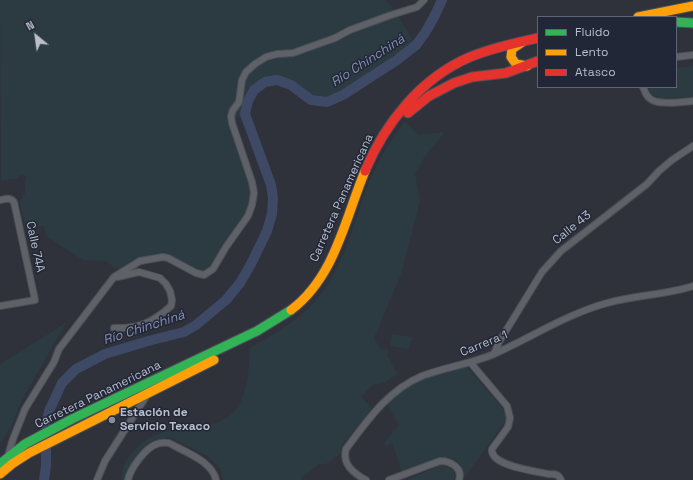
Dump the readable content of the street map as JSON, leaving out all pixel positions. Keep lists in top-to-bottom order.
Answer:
{
  "streets": {
    "highway": ["Carretera Panamericana"],
    "street": ["Calle 43", "Calle 74A", "Carrera 1"]
  },
  "crossings": [
    ["Calle 43", "Carrera 1"]
  ],
  "water": ["Río Chinchiná"],
  "places": ["Estación de Servicio Texaco"],
  "legend": ["Fluido", "Lento", "Atasco"],
  "north": "top left"
}
